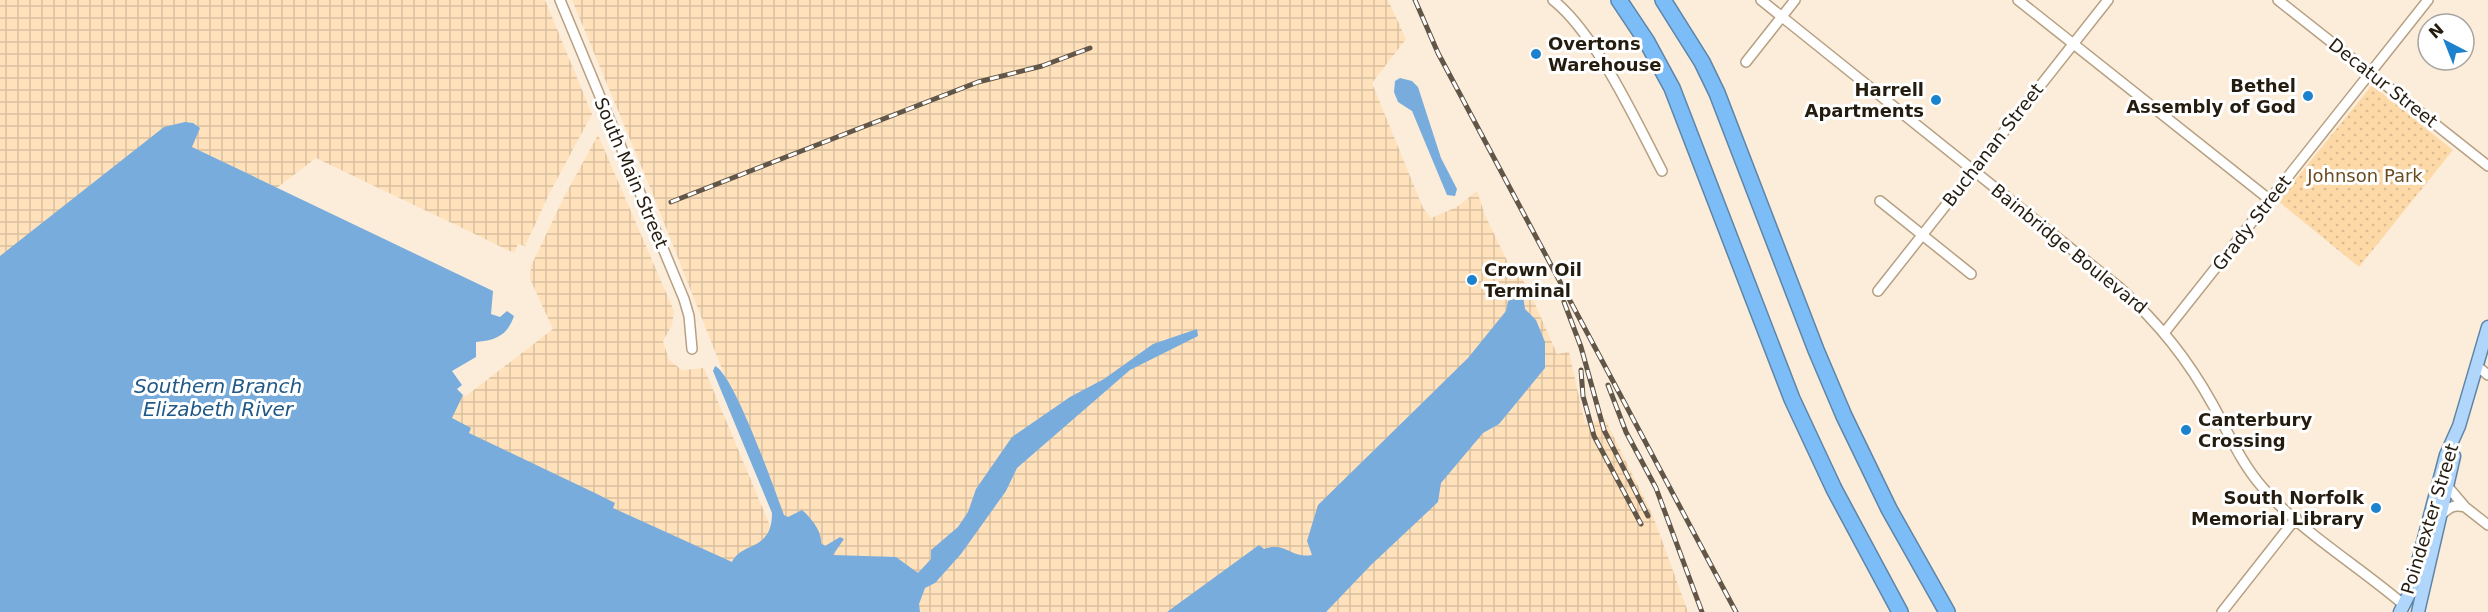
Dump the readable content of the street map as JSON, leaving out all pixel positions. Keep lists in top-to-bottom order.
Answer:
{
  "streets": {
    "main road": ["Poindexter Street"],
    "street": [
      "Decatur Street",
      "Buchanan Street",
      "South Main Street",
      "Grady Street",
      "Bainbridge Boulevard"
    ]
  },
  "crossings": [
    ["Decatur Street", "Grady Street"],
    ["Buchanan Street", "Bainbridge Boulevard"],
    ["Grady Street", "Bainbridge Boulevard"],
    ["Bainbridge Boulevard", "Poindexter Street"]
  ],
  "water": ["Southern Branch Elizabeth River"],
  "parks": ["Johnson Park"],
  "places": [
    "Overtons Warehouse",
    "Bethel Assembly of God",
    "Harrell Apartments",
    "Crown Oil Terminal",
    "Canterbury Crossing",
    "South Norfolk Memorial Library"
  ],
  "north": "top left"
}
